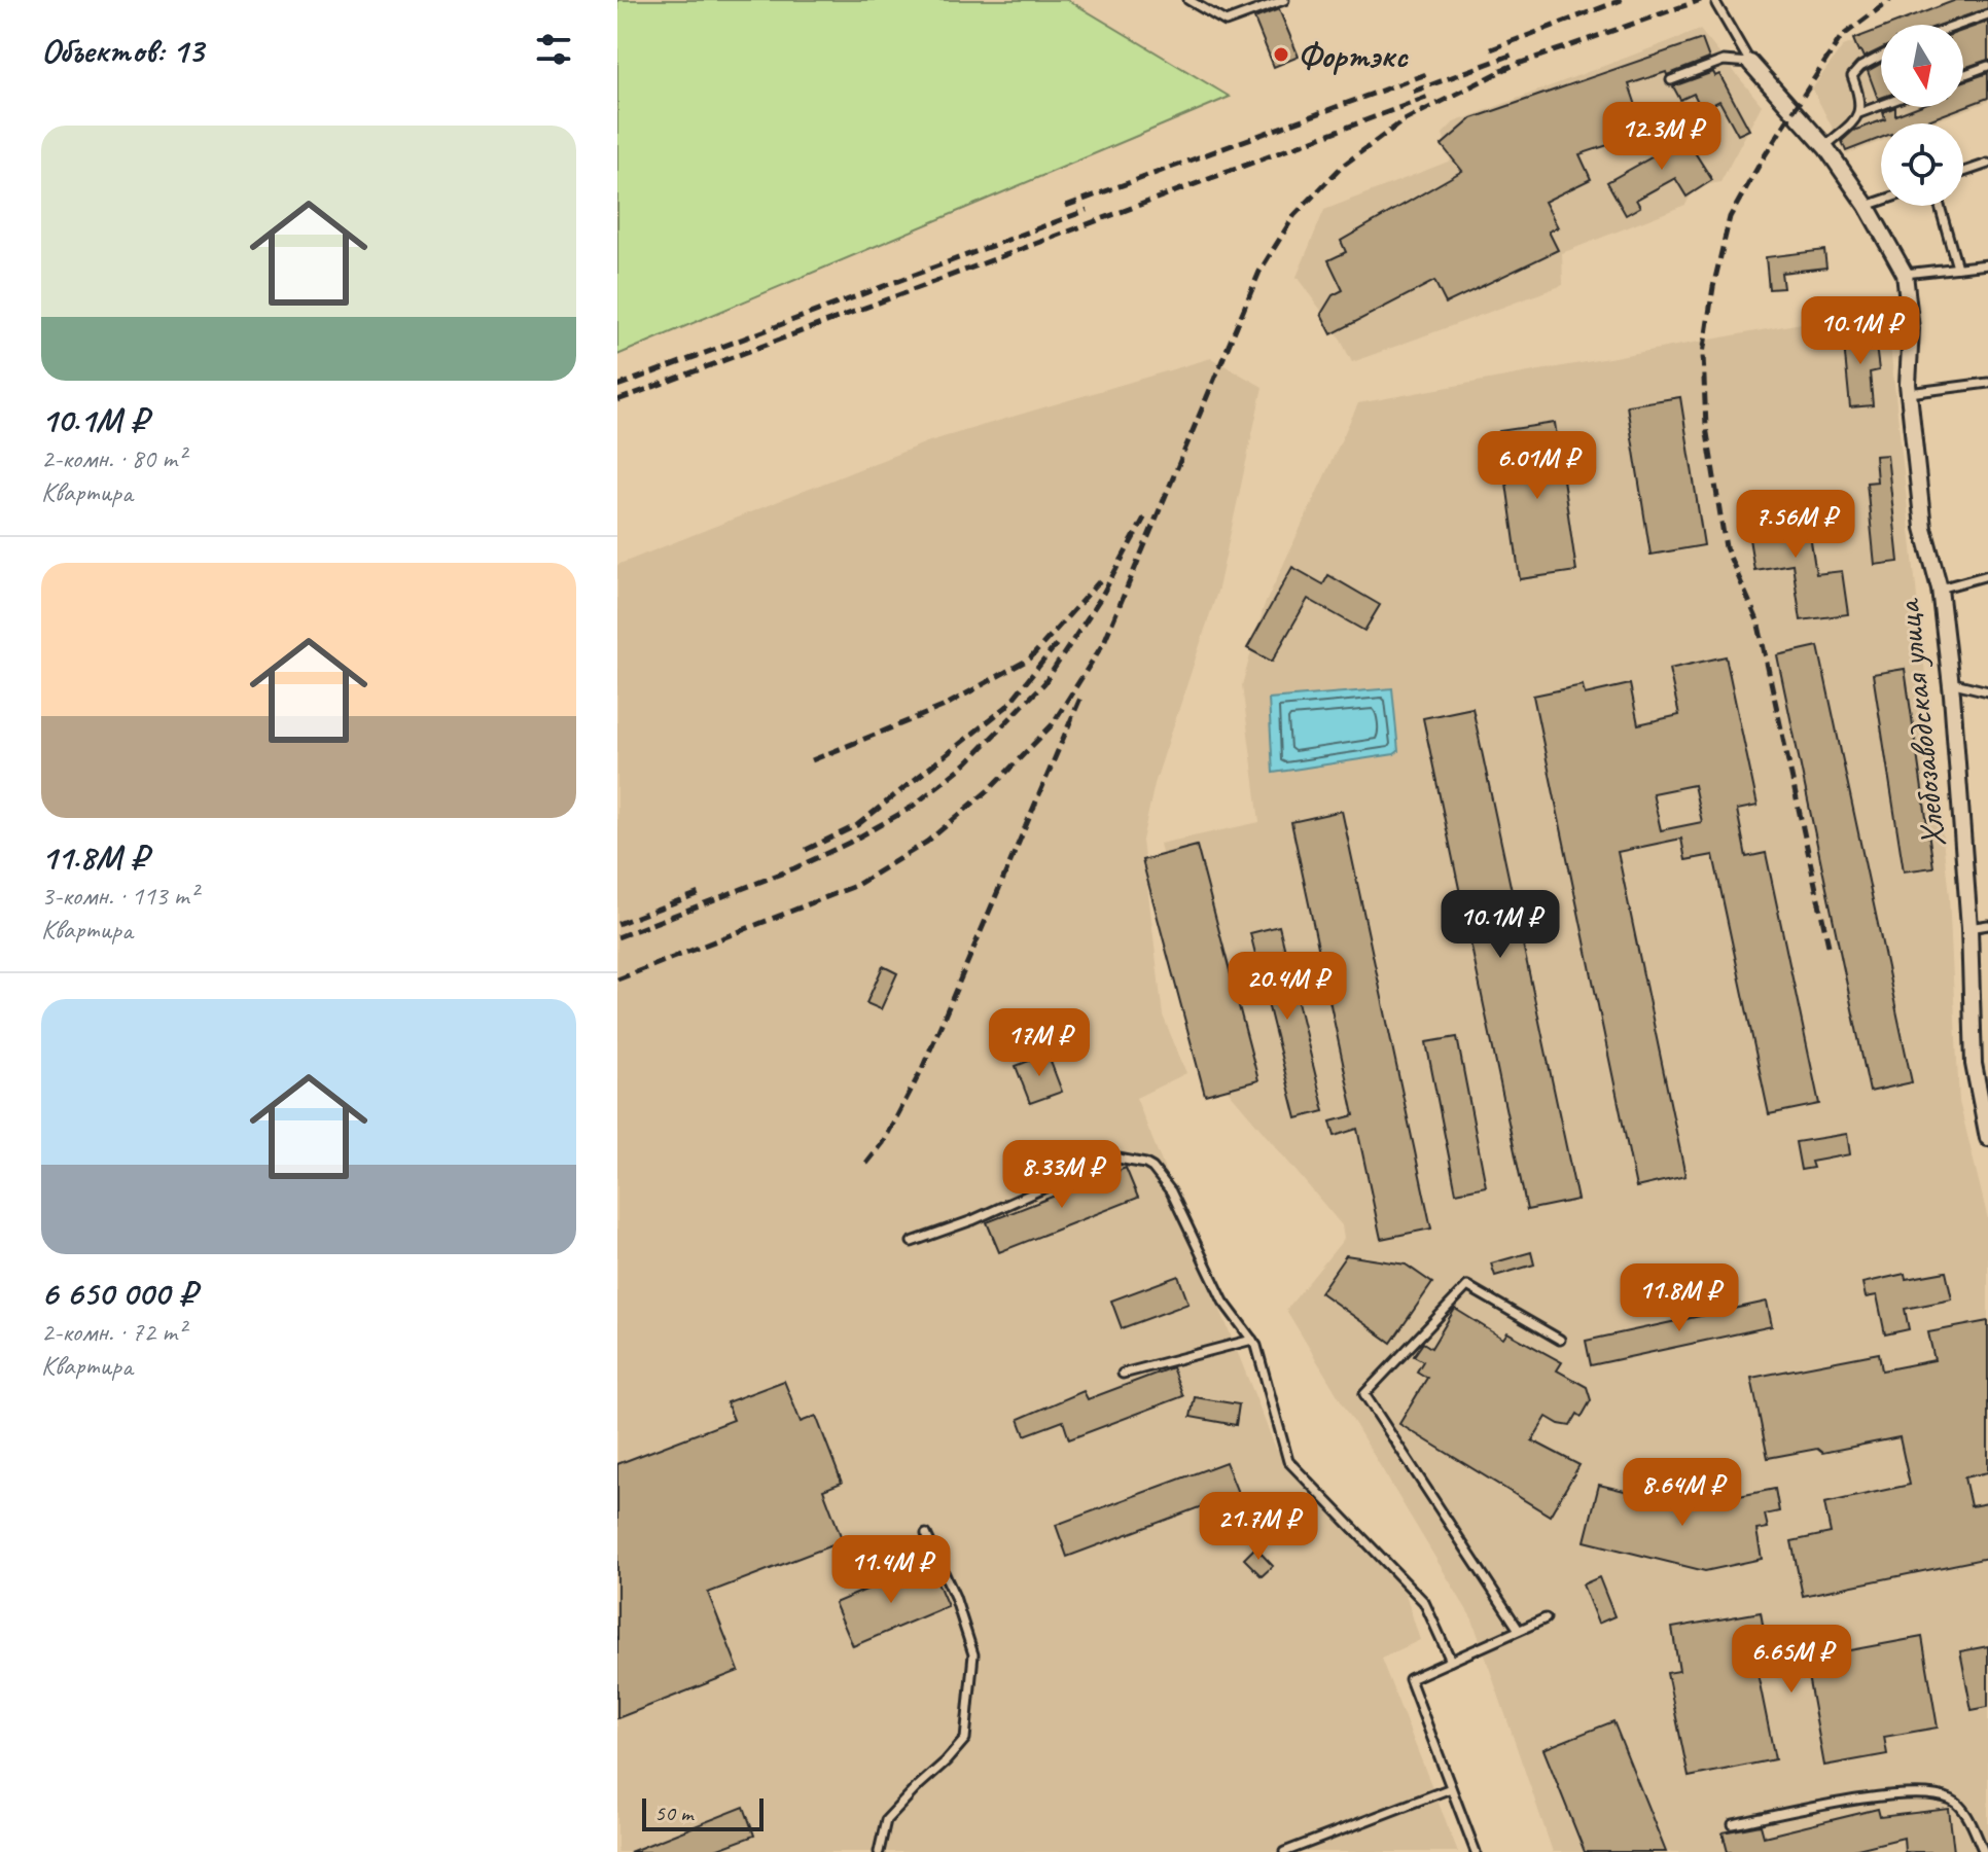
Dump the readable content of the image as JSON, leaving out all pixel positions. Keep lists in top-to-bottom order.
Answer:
{
  "streets": {
    "street": ["Хлебозаводская улица"]
  },
  "places": ["Фортэкс"],
  "scale_bar": "50 m",
  "north": "bottom",
  "page": {
    "heading": "Объектов: 13",
    "list": [
      {
        "name": "10.1M ₽",
        "note": "2-комн. · 80 m² · Квартира"
      },
      {
        "name": "11.8M ₽",
        "note": "3-комн. · 113 m² · Квартира"
      },
      {
        "name": "6 650 000 ₽",
        "note": "2-комн. · 72 m² · Квартира"
      }
    ],
    "price": [
      "12.3M ₽",
      "10.1M ₽",
      "6.01M ₽",
      "7.56M ₽",
      "10.1M ₽",
      "20.4M ₽",
      "17M ₽",
      "8.33M ₽",
      "11.8M ₽",
      "8.64M ₽",
      "21.7M ₽",
      "11.4M ₽",
      "6.65M ₽"
    ],
    "scale": "50 m"
  }
}
